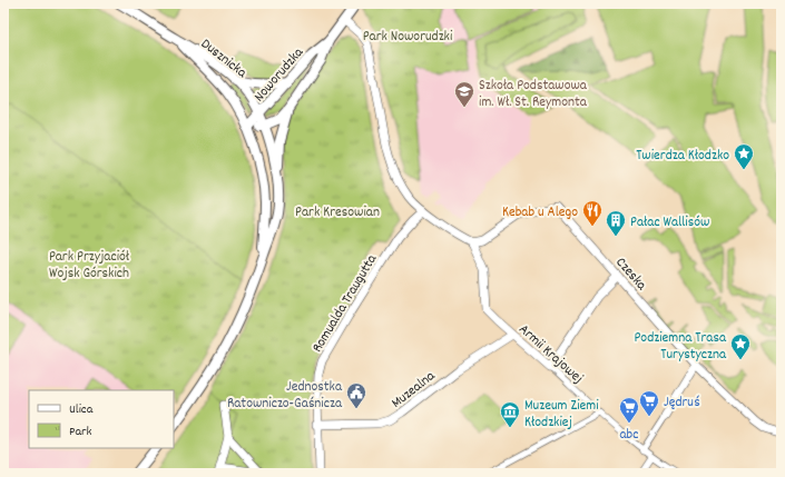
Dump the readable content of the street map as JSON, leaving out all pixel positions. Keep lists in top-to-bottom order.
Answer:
{
  "streets": {
    "street": [
      "Dusznicka",
      "Noworudzka",
      "Czeska",
      "Romualda Traugutta",
      "Armii Krajowej",
      "Muzealna"
    ]
  },
  "crossings": [
    ["Dusznicka", "Noworudzka"],
    ["Czeska", "Armii Krajowej"],
    ["Romualda Traugutta", "Muzealna"],
    ["Armii Krajowej", "Muzealna"]
  ],
  "parks": ["Park Noworudzki", "Park Kresowian", "Park Przyjaciół Wojsk Górskich"],
  "places": {
    "school or university": ["Szkoła Podstawowa im. Wł. St. Reymonta"],
    "place": ["Twierdza Kłodzko", "Podziemna Trasa Turystyczna"],
    "restaurant": ["Kebab u Alego"],
    "building": ["Pałac Wallisów"],
    "public building": ["Jednostka Ratowniczo-Gaśnicza"],
    "supermarket": ["Jędruś", "abc"],
    "museum": ["Muzeum Ziemi Kłodzkiej"]
  },
  "legend": ["Ulica", "Park"]
}
